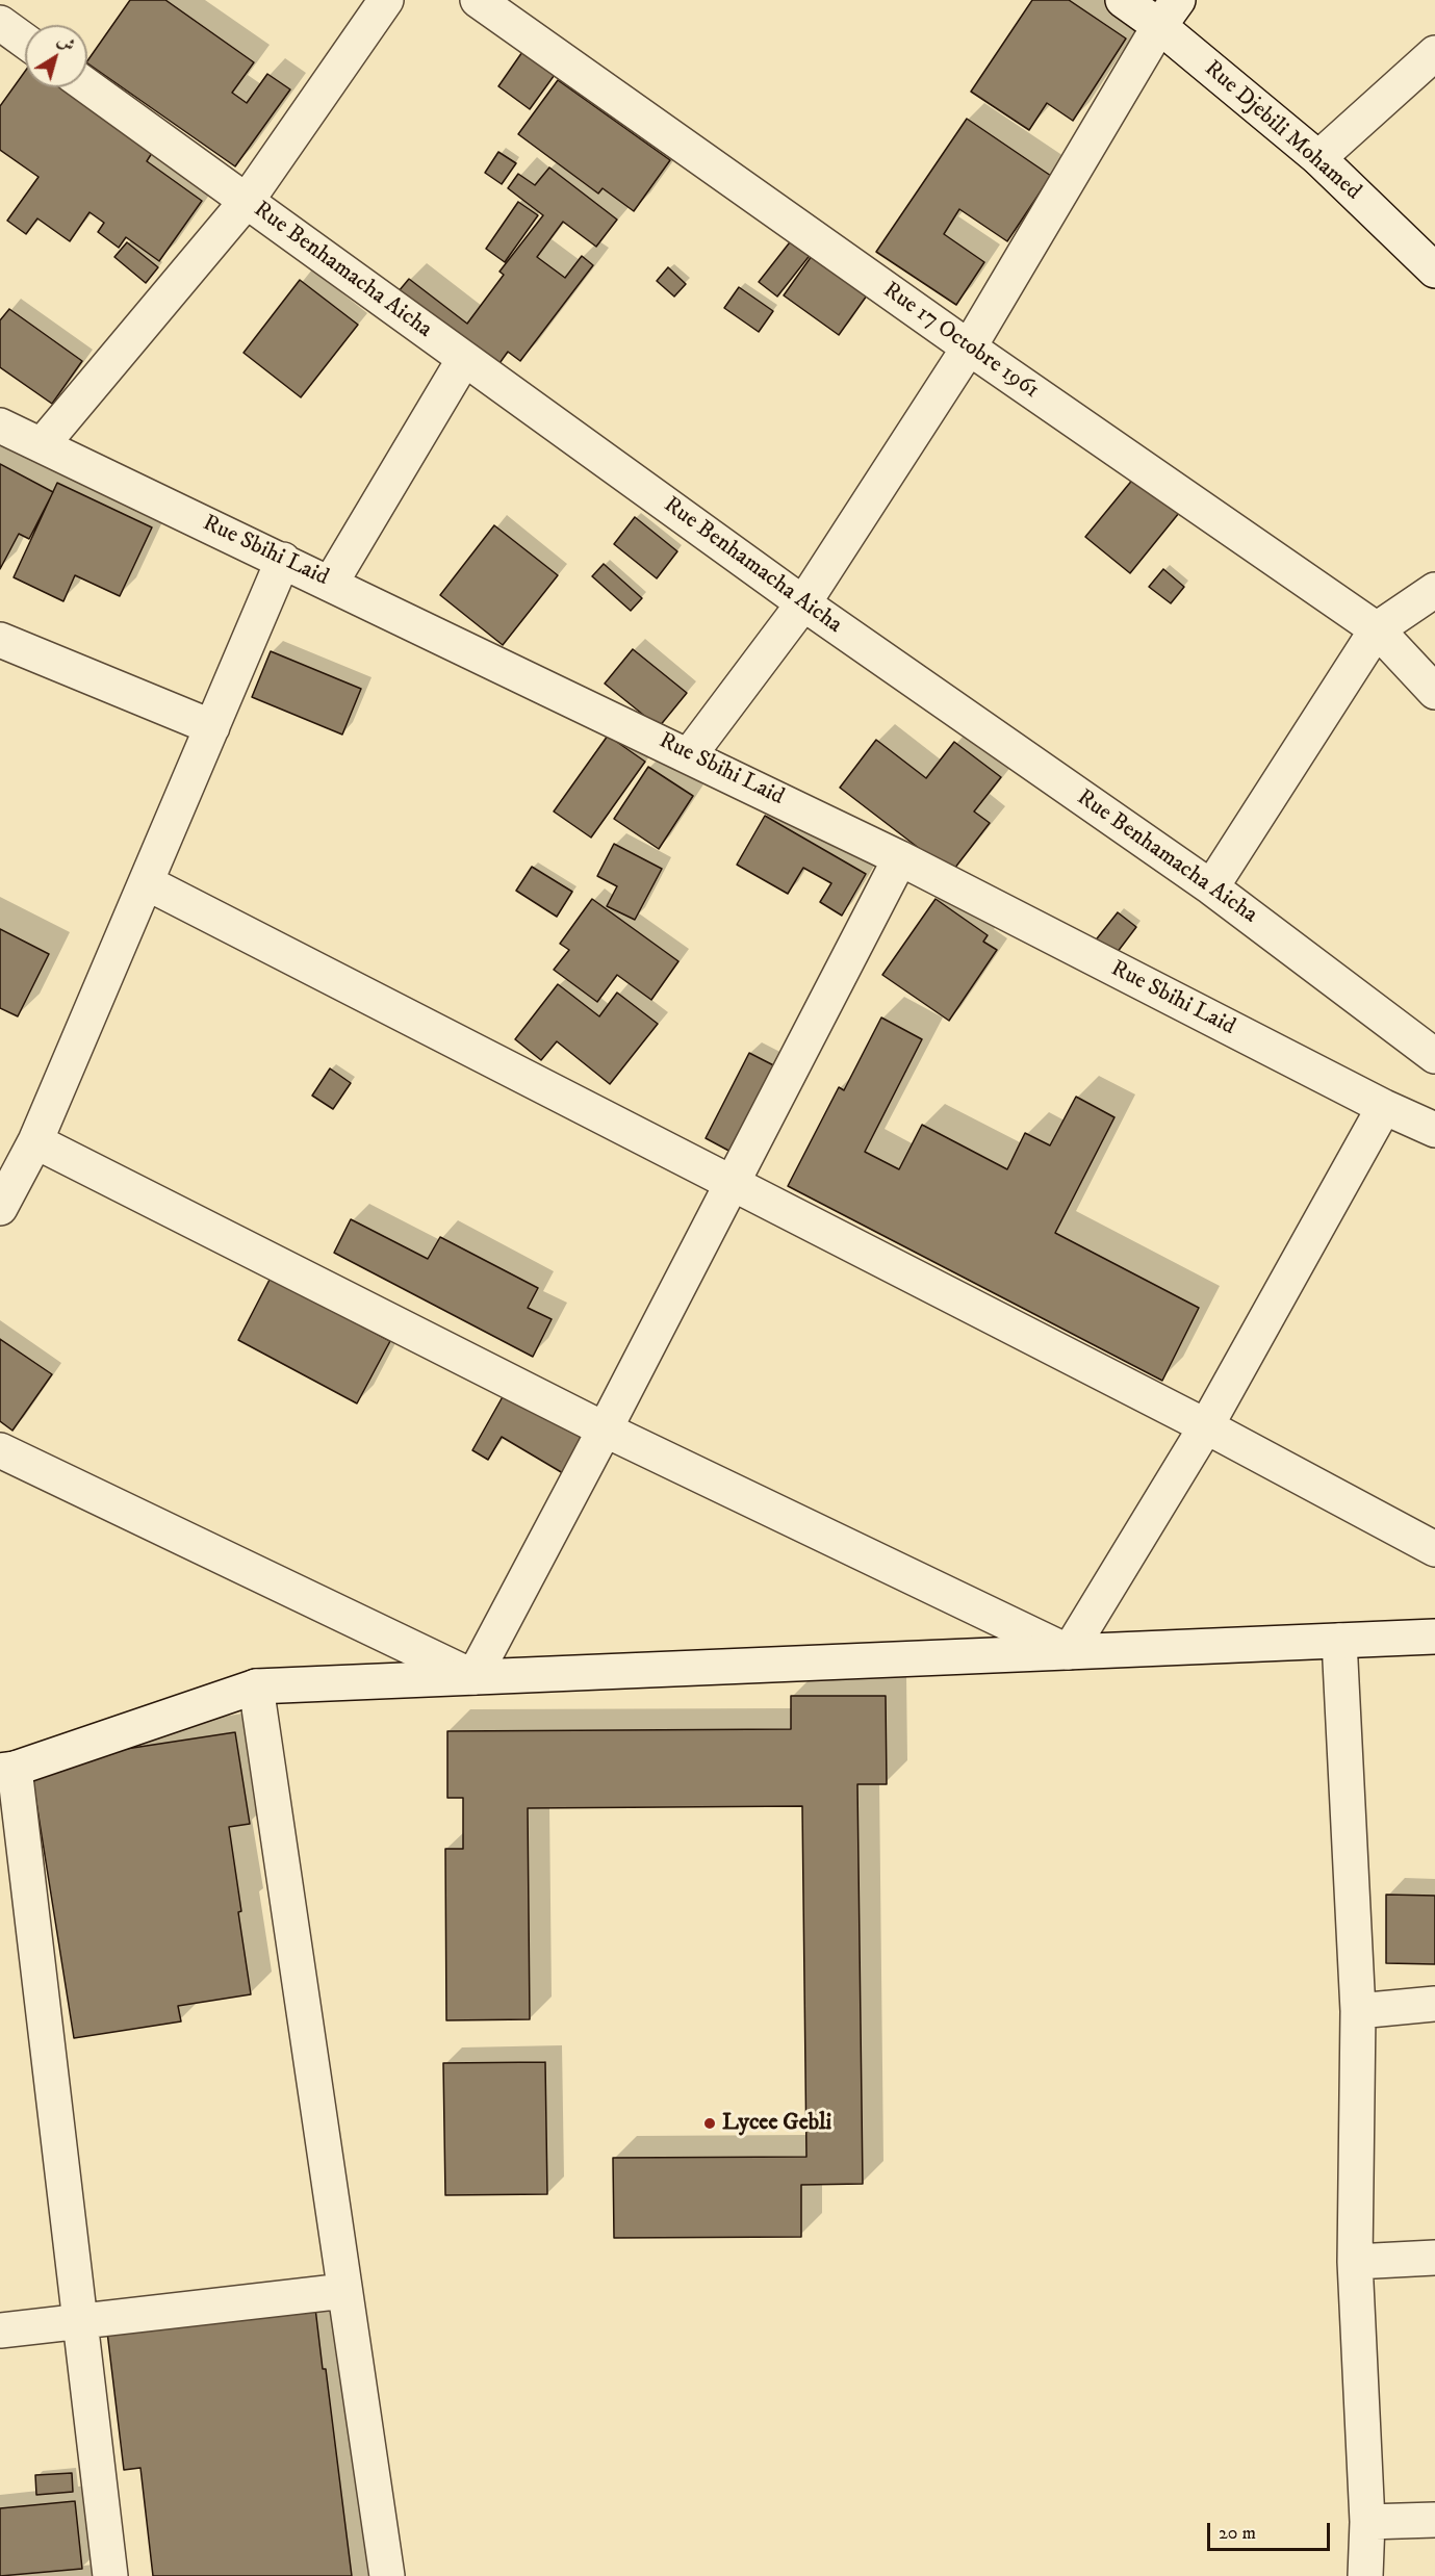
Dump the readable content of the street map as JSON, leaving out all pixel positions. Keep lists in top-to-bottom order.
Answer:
{
  "streets": {
    "street": [
      "Rue Djebili Mohamed",
      "Rue Benhamacha Aicha",
      "Rue 17 Octobre 1961",
      "Rue Sbihi Laid"
    ]
  },
  "places": ["Lycee Gebli"],
  "scale_bar": "20 m",
  "north": "top right"
}
